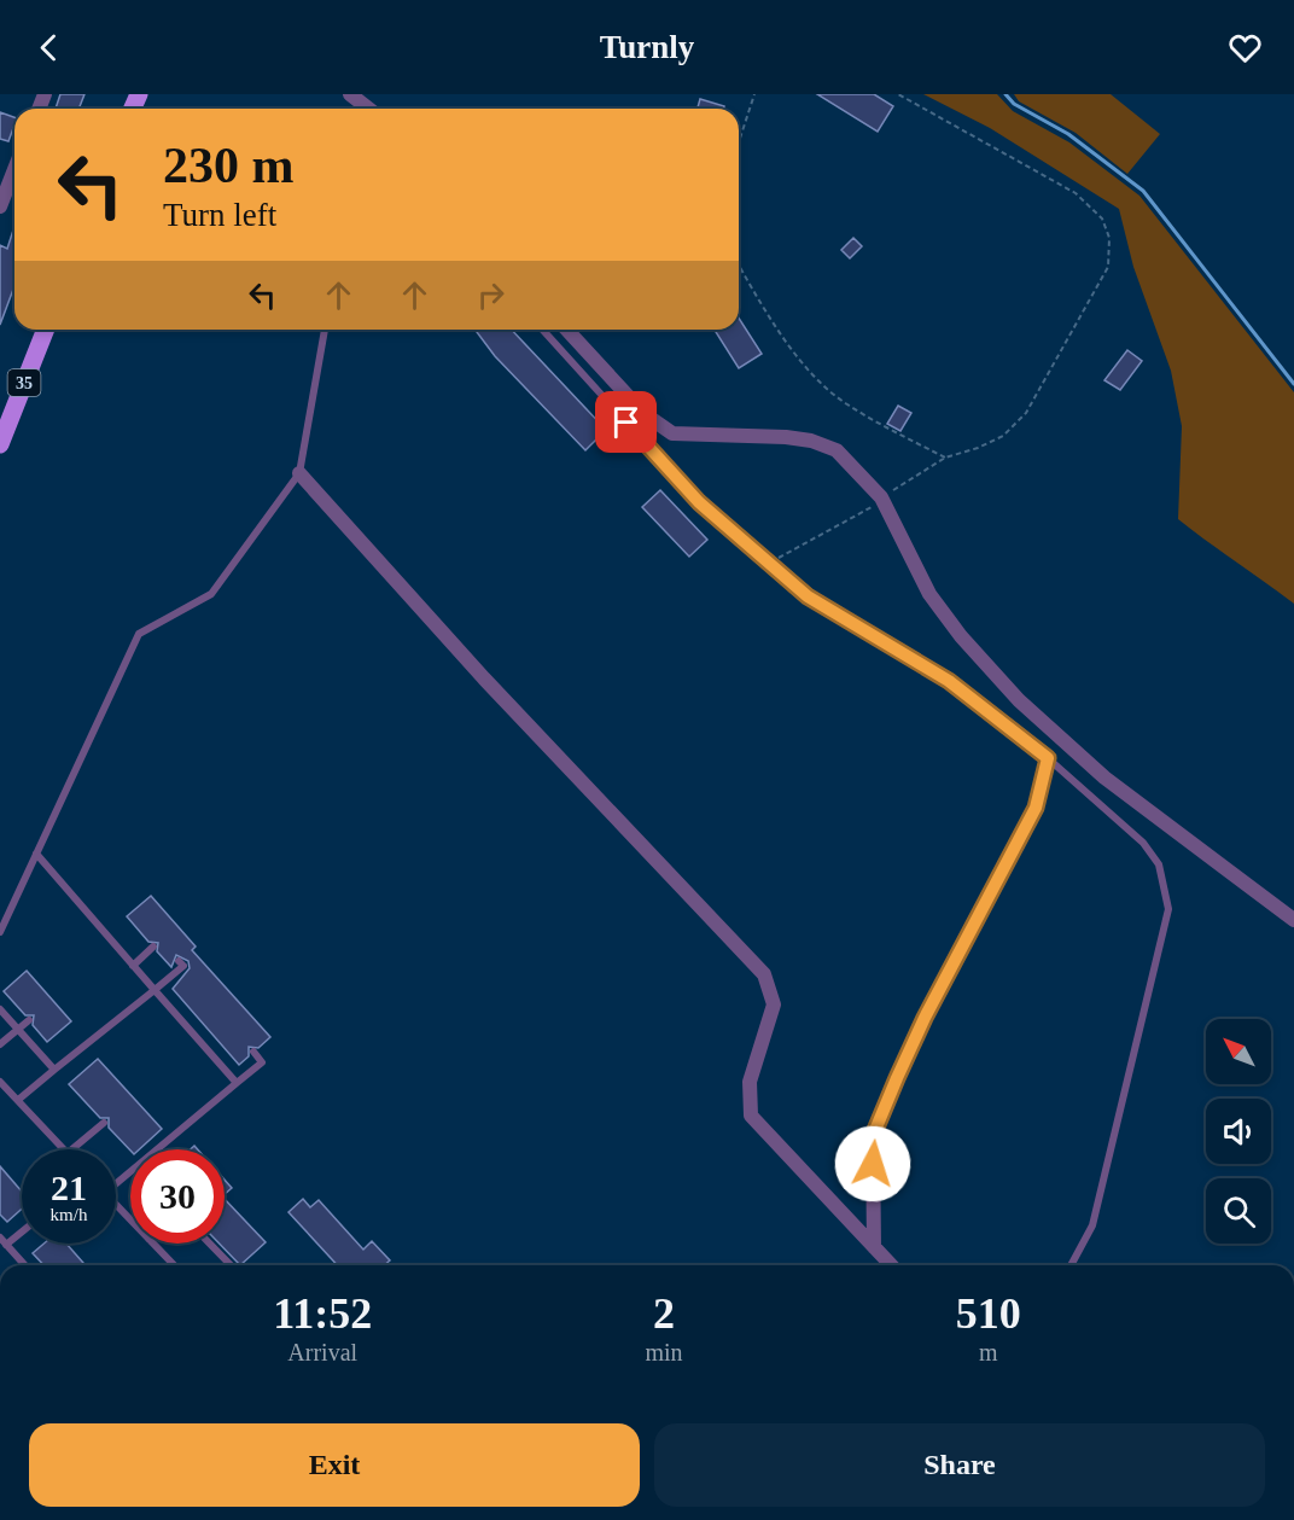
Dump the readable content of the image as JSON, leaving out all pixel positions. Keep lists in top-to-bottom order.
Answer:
{
  "streets": {
    "main road": ["35"]
  },
  "north": "top left",
  "page": {
    "header": "Turnly",
    "turn": ["230 m", "Turn left"],
    "speed": "21 km/h",
    "limit": "30",
    "eta": [
      "11:52",
      "Arrival",
      "2",
      "min",
      "510",
      "m"
    ],
    "buttons": ["Exit", "Share"]
  }
}
